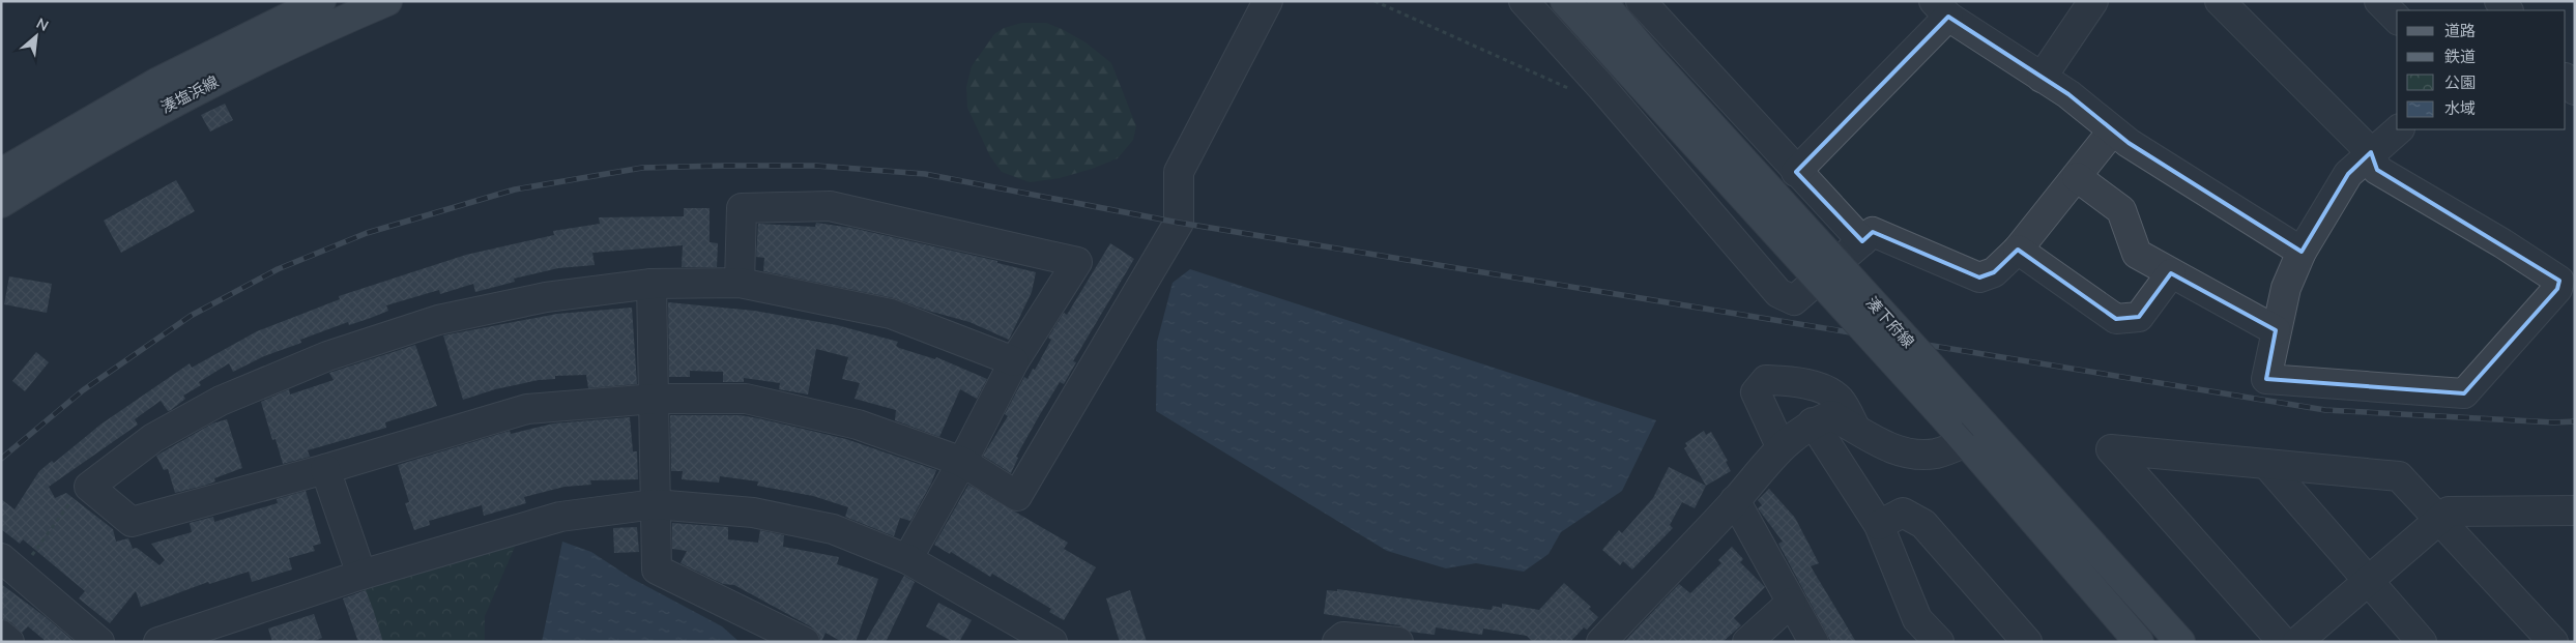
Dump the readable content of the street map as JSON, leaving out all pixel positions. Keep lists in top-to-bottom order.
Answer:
{
  "streets": {
    "main road": ["湊塩浜線", "湊下府線"]
  },
  "legend": [
    "道路",
    "鉄道",
    "公園",
    "水域"
  ],
  "north": "top right"
}
